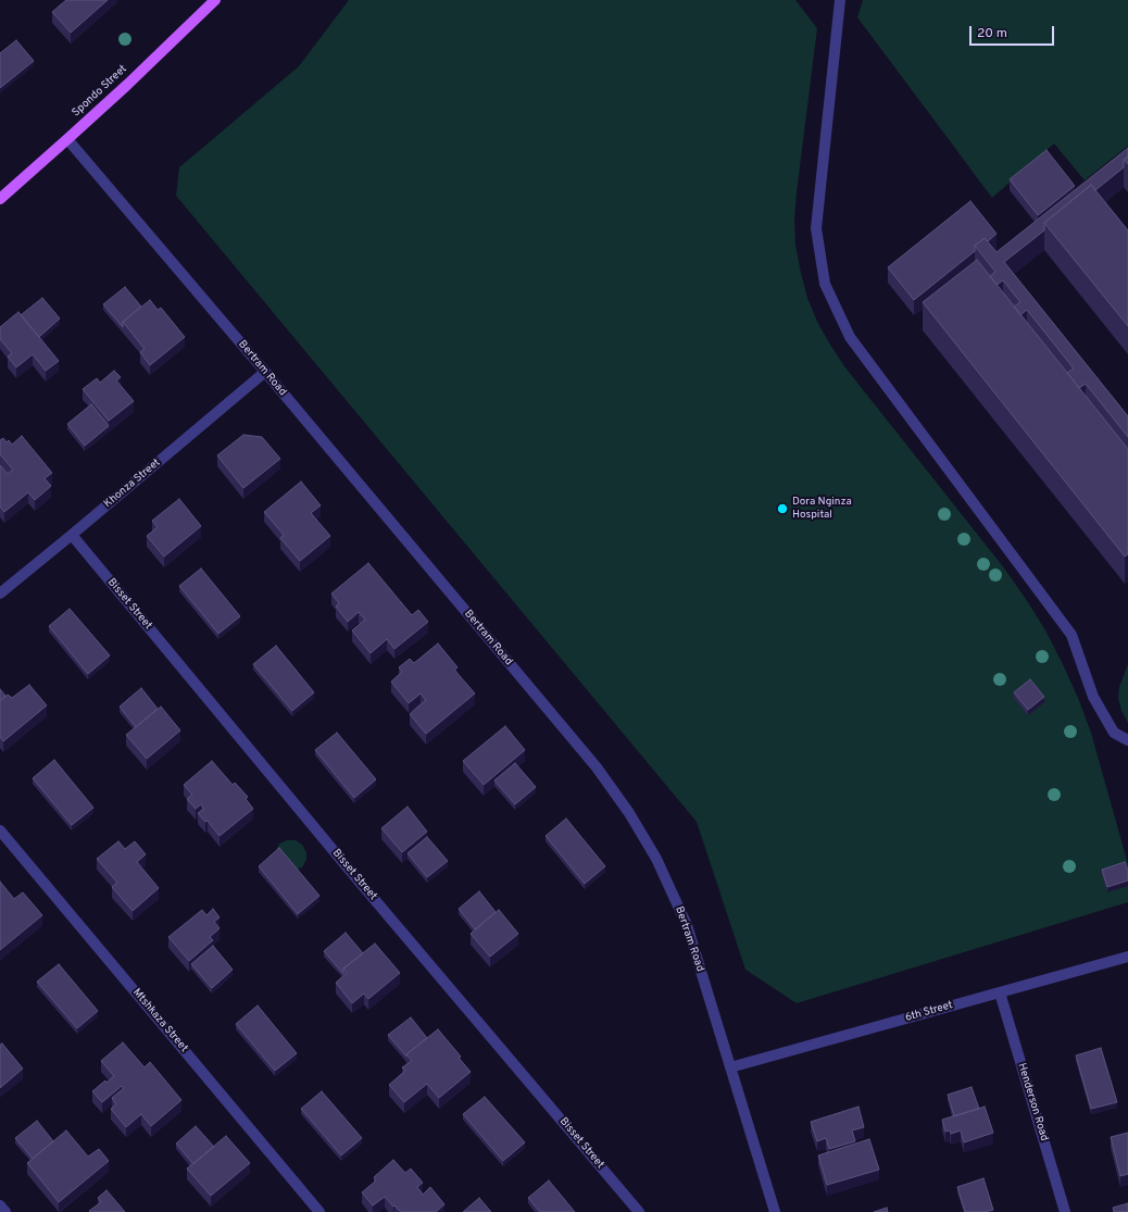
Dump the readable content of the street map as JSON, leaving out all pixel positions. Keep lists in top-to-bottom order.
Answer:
{
  "streets": {
    "main road": ["Spondo Street"],
    "street": [
      "Bertram Road",
      "Khonza Street",
      "Bisset Street",
      "6th Street",
      "Mtshkaza Street",
      "Henderson Road"
    ]
  },
  "crossings": [
    ["Spondo Street", "Bertram Road"],
    ["Bertram Road", "Khonza Street"],
    ["Bertram Road", "6th Street"],
    ["Khonza Street", "Bisset Street"],
    ["6th Street", "Henderson Road"]
  ],
  "places": ["Dora Nginza Hospital"],
  "scale_bar": "20 m"
}
